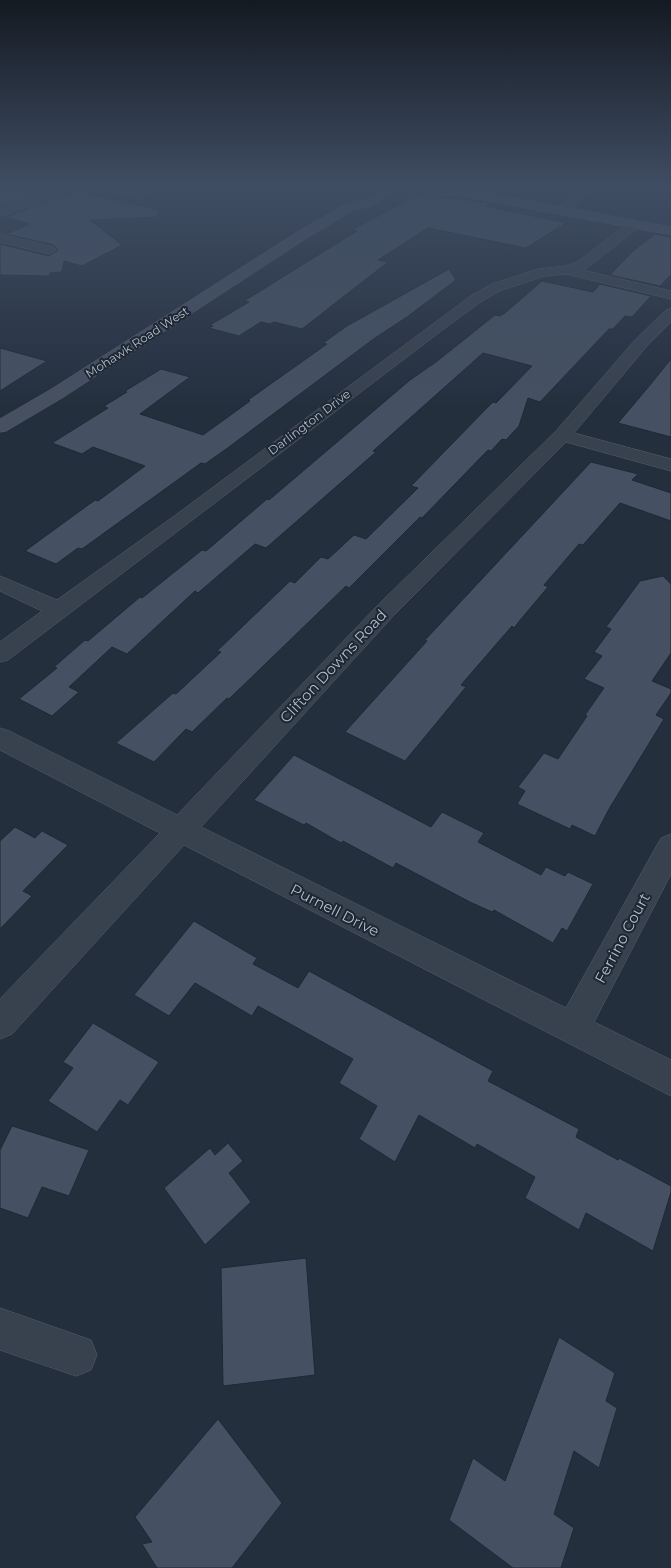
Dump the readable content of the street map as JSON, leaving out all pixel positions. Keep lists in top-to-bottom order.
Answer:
{
  "streets": {
    "main road": ["Mohawk Road West"],
    "street": [
      "Darlington Drive",
      "Clifton Downs Road",
      "Purnell Drive",
      "Ferrino Court"
    ]
  },
  "crossings": [
    ["Clifton Downs Road", "Purnell Drive"],
    ["Purnell Drive", "Ferrino Court"]
  ]
}
